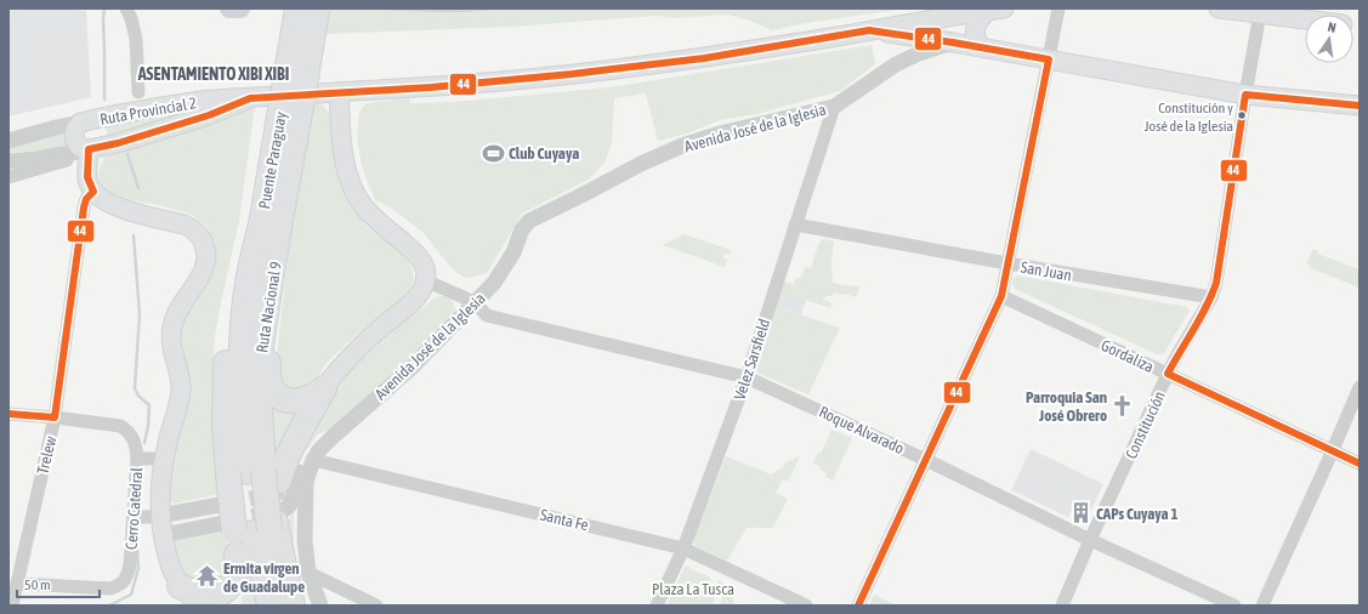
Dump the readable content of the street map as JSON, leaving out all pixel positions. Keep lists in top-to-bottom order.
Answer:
{
  "streets": {
    "highway": ["Puente Paraguay", "Ruta Nacional 9"],
    "main road": ["Ruta Provincial 2", "Avenida José de la Iglesia"],
    "street": [
      "San Juan",
      "Gordaliza",
      "Velez Sarsfield",
      "Constitución",
      "Roque Alvarado",
      "Trelew",
      "Cerro Catedral",
      "Santa Fe"
    ]
  },
  "crossings": [
    ["Avenida José de la Iglesia", "Ruta Nacional 9"],
    ["Avenida José de la Iglesia", "Velez Sarsfield"],
    ["Avenida José de la Iglesia", "Constitución"],
    ["Avenida José de la Iglesia", "Roque Alvarado"],
    ["Avenida José de la Iglesia", "Santa Fe"],
    ["Puente Paraguay", "Ruta Nacional 9"],
    ["San Juan", "Velez Sarsfield"],
    ["San Juan", "Constitución"],
    ["Gordaliza", "Constitución"],
    ["Velez Sarsfield", "Roque Alvarado"],
    ["Velez Sarsfield", "Santa Fe"],
    ["Constitución", "Roque Alvarado"],
    ["Trelew", "Cerro Catedral"]
  ],
  "districts": ["ASENTAMIENTO XIBI XIBI"],
  "parks": ["Plaza La Tusca"],
  "places": {
    "other": ["Constitución y José de la Iglesia"],
    "sports": ["Club Cuyaya"],
    "church": ["Parroquia San José Obrero"],
    "building": ["CAPs Cuyaya 1"],
    "temple": ["Ermita virgen de Guadalupe"]
  },
  "lines": ["transit line 44"],
  "scale_bar": "50 m",
  "north": "top"
}
